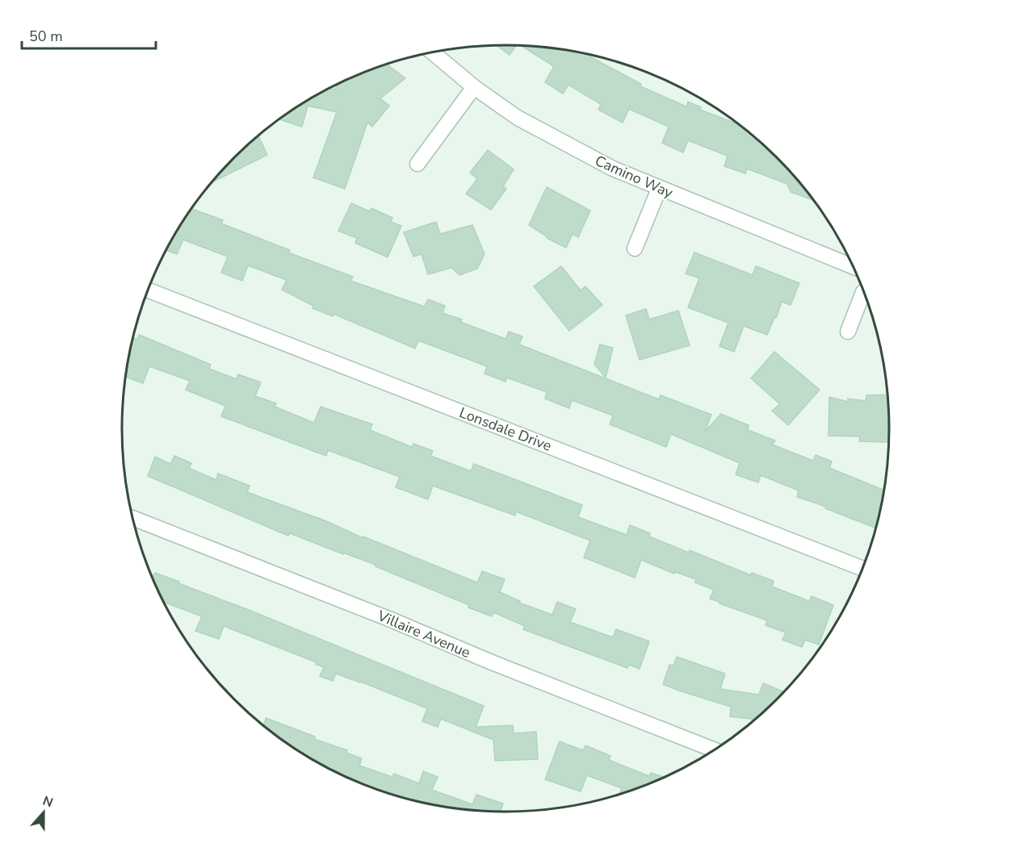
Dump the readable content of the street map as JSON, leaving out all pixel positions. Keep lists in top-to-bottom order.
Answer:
{
  "streets": {
    "street": ["Camino Way", "Lonsdale Drive", "Villaire Avenue"]
  },
  "scale_bar": "50 m",
  "north": "top"
}
